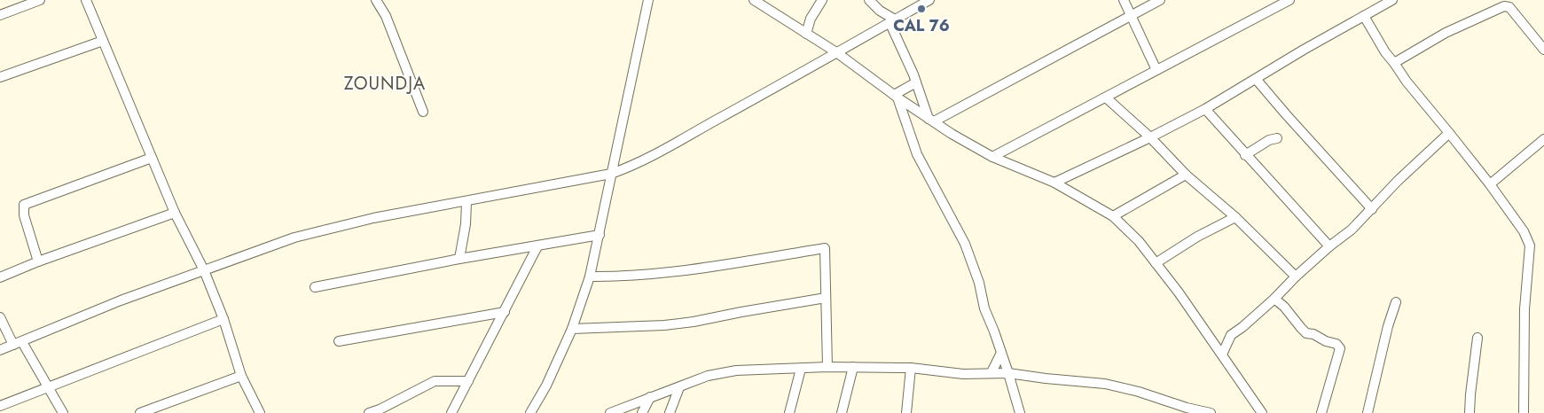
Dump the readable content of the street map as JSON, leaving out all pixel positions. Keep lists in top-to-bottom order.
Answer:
{
  "districts": ["ZOUNDJA"],
  "places": ["CAL 76"]
}
